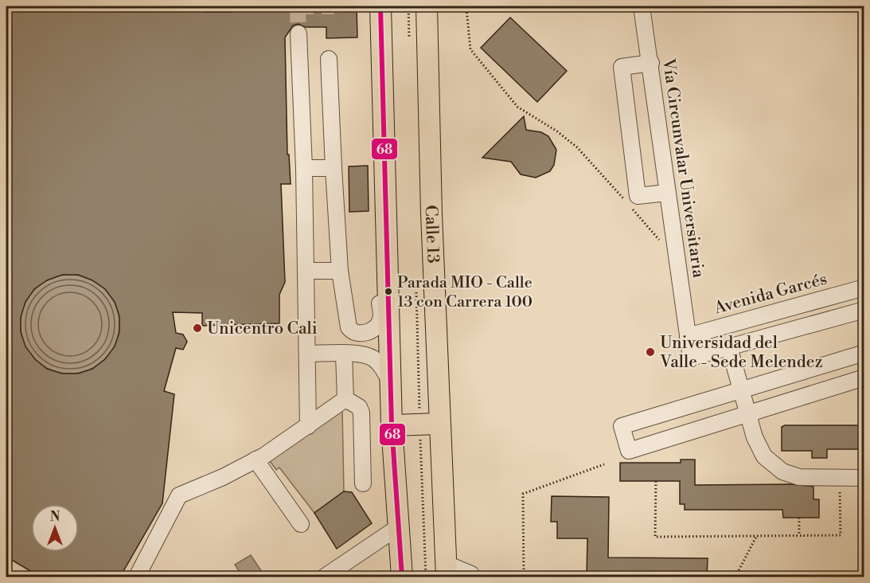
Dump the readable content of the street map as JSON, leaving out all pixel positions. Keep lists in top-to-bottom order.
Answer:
{
  "streets": {
    "main road": ["Calle 13"],
    "street": ["Vía Circunvalar Universitaria", "Avenida Garcés"]
  },
  "crossings": [
    ["Vía Circunvalar Universitaria", "Avenida Garcés"]
  ],
  "places": ["Parada MIO - Calle 13 con Carrera 100", "Unicentro Cali", "Universidad del Valle - Sede Melendez"],
  "lines": ["transit line 68"],
  "north": "top"
}
